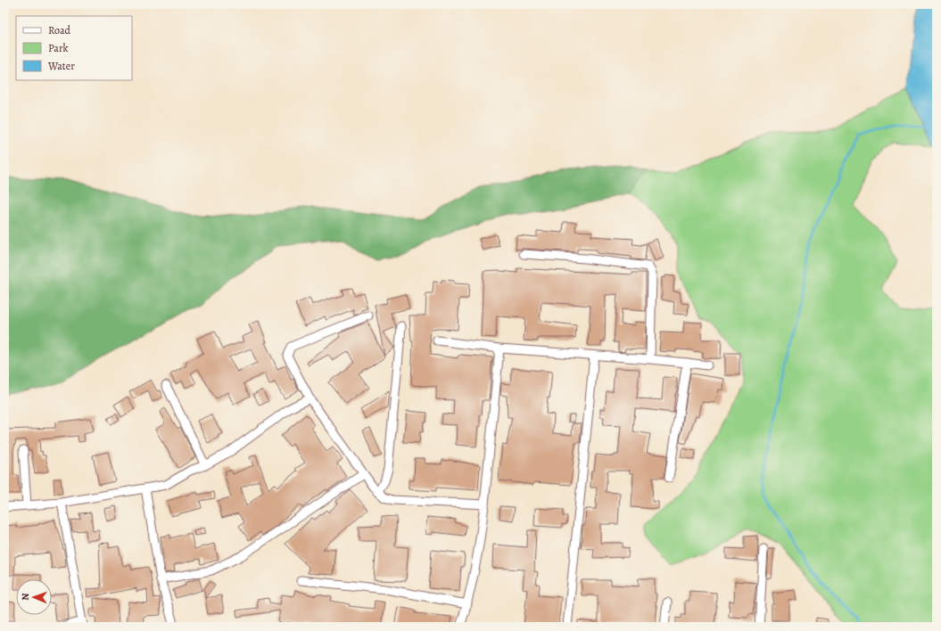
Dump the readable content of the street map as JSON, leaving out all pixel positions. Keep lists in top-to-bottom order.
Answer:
{
  "legend": ["Road", "Park", "Water"],
  "north": "left"
}
